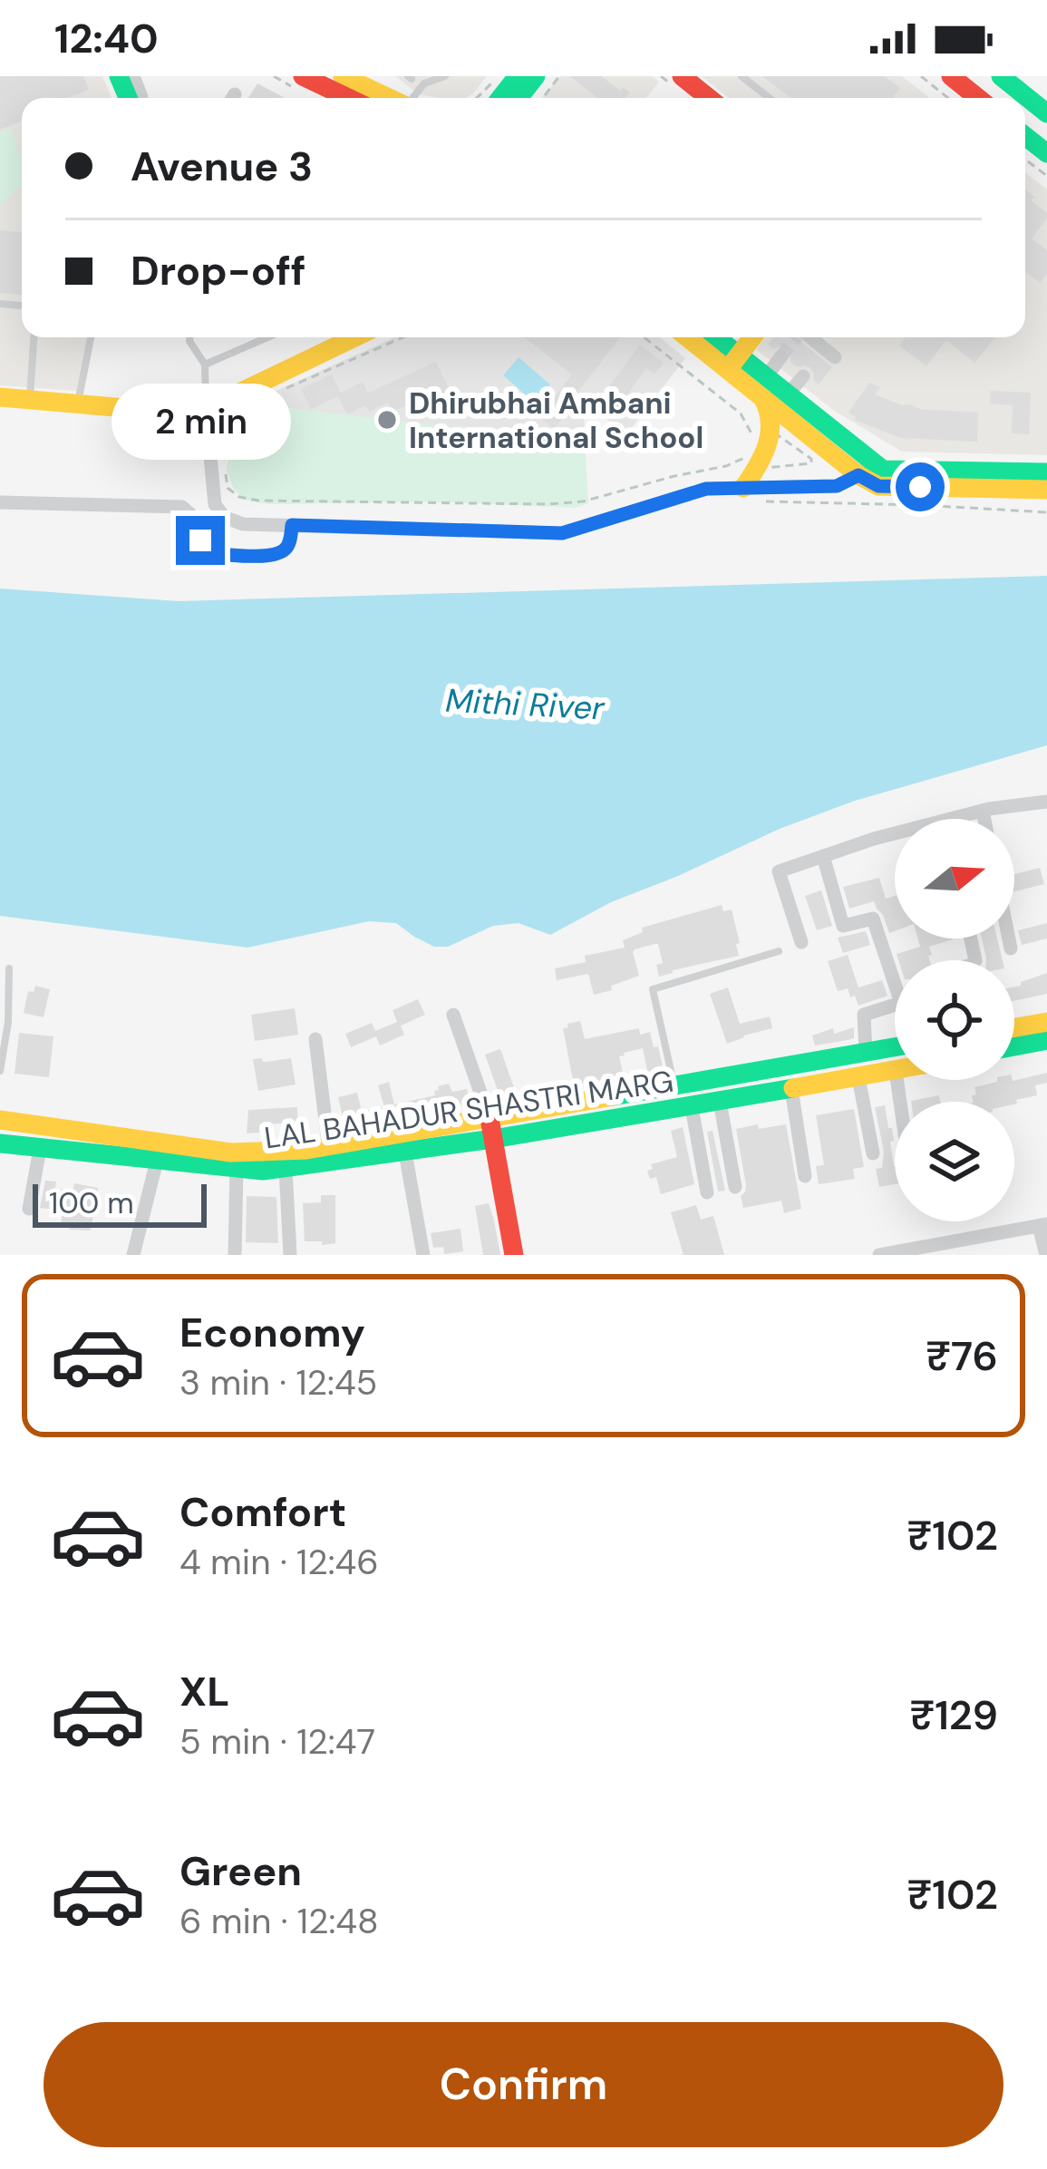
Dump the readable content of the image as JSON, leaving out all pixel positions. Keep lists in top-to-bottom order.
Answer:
{
  "streets": {
    "main road": ["LAL BAHADUR SHASTRI MARG"]
  },
  "water": ["Mithi River"],
  "places": ["Dhirubhai Ambani International School"],
  "scale_bar": "100 m",
  "north": "right",
  "page": {
    "status": "12:40",
    "banner": ["Avenue 3", "Drop-off"],
    "bubble": "2 min",
    "scale": "100 m",
    "list": [
      {
        "name": "Economy",
        "note": "3 min · 12:45",
        "value": "₹76"
      },
      {
        "name": "Comfort",
        "note": "4 min · 12:46",
        "value": "₹102"
      },
      {
        "name": "XL",
        "note": "5 min · 12:47",
        "value": "₹129"
      },
      {
        "name": "Green",
        "note": "6 min · 12:48",
        "value": "₹102"
      }
    ],
    "buttons": "Confirm"
  }
}
